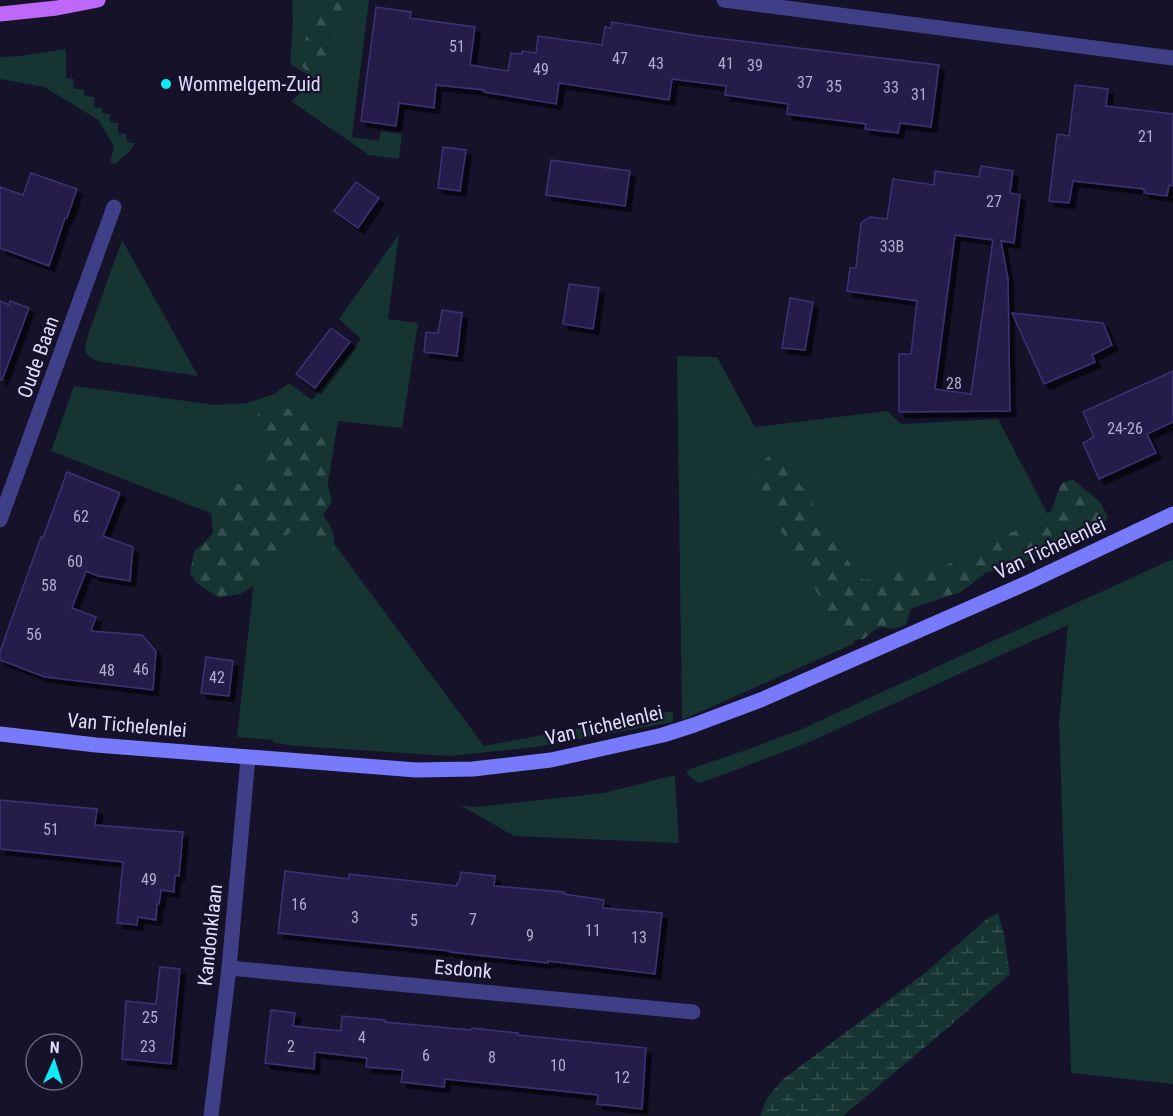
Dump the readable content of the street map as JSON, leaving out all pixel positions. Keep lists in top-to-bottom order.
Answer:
{
  "streets": {
    "street": [
      "Oude Baan",
      "Van Tichelenlei",
      "Kandonklaan",
      "Esdonk"
    ]
  },
  "crossings": [
    ["Van Tichelenlei", "Kandonklaan"],
    ["Kandonklaan", "Esdonk"]
  ],
  "places": ["Wommelgem-Zuid"],
  "house_numbers": [
    "51",
    "47",
    "43",
    "41",
    "39",
    "49",
    "37",
    "35",
    "33",
    "31",
    "21",
    "27",
    "33B",
    "28",
    "24-26",
    "62",
    "60",
    "58",
    "56",
    "46",
    "48",
    "42",
    "51",
    "49",
    "16",
    "3",
    "7",
    "5",
    "11",
    "9",
    "13",
    "25",
    "4",
    "23",
    "2",
    "6",
    "8",
    "10",
    "12"
  ],
  "north": "top"
}
